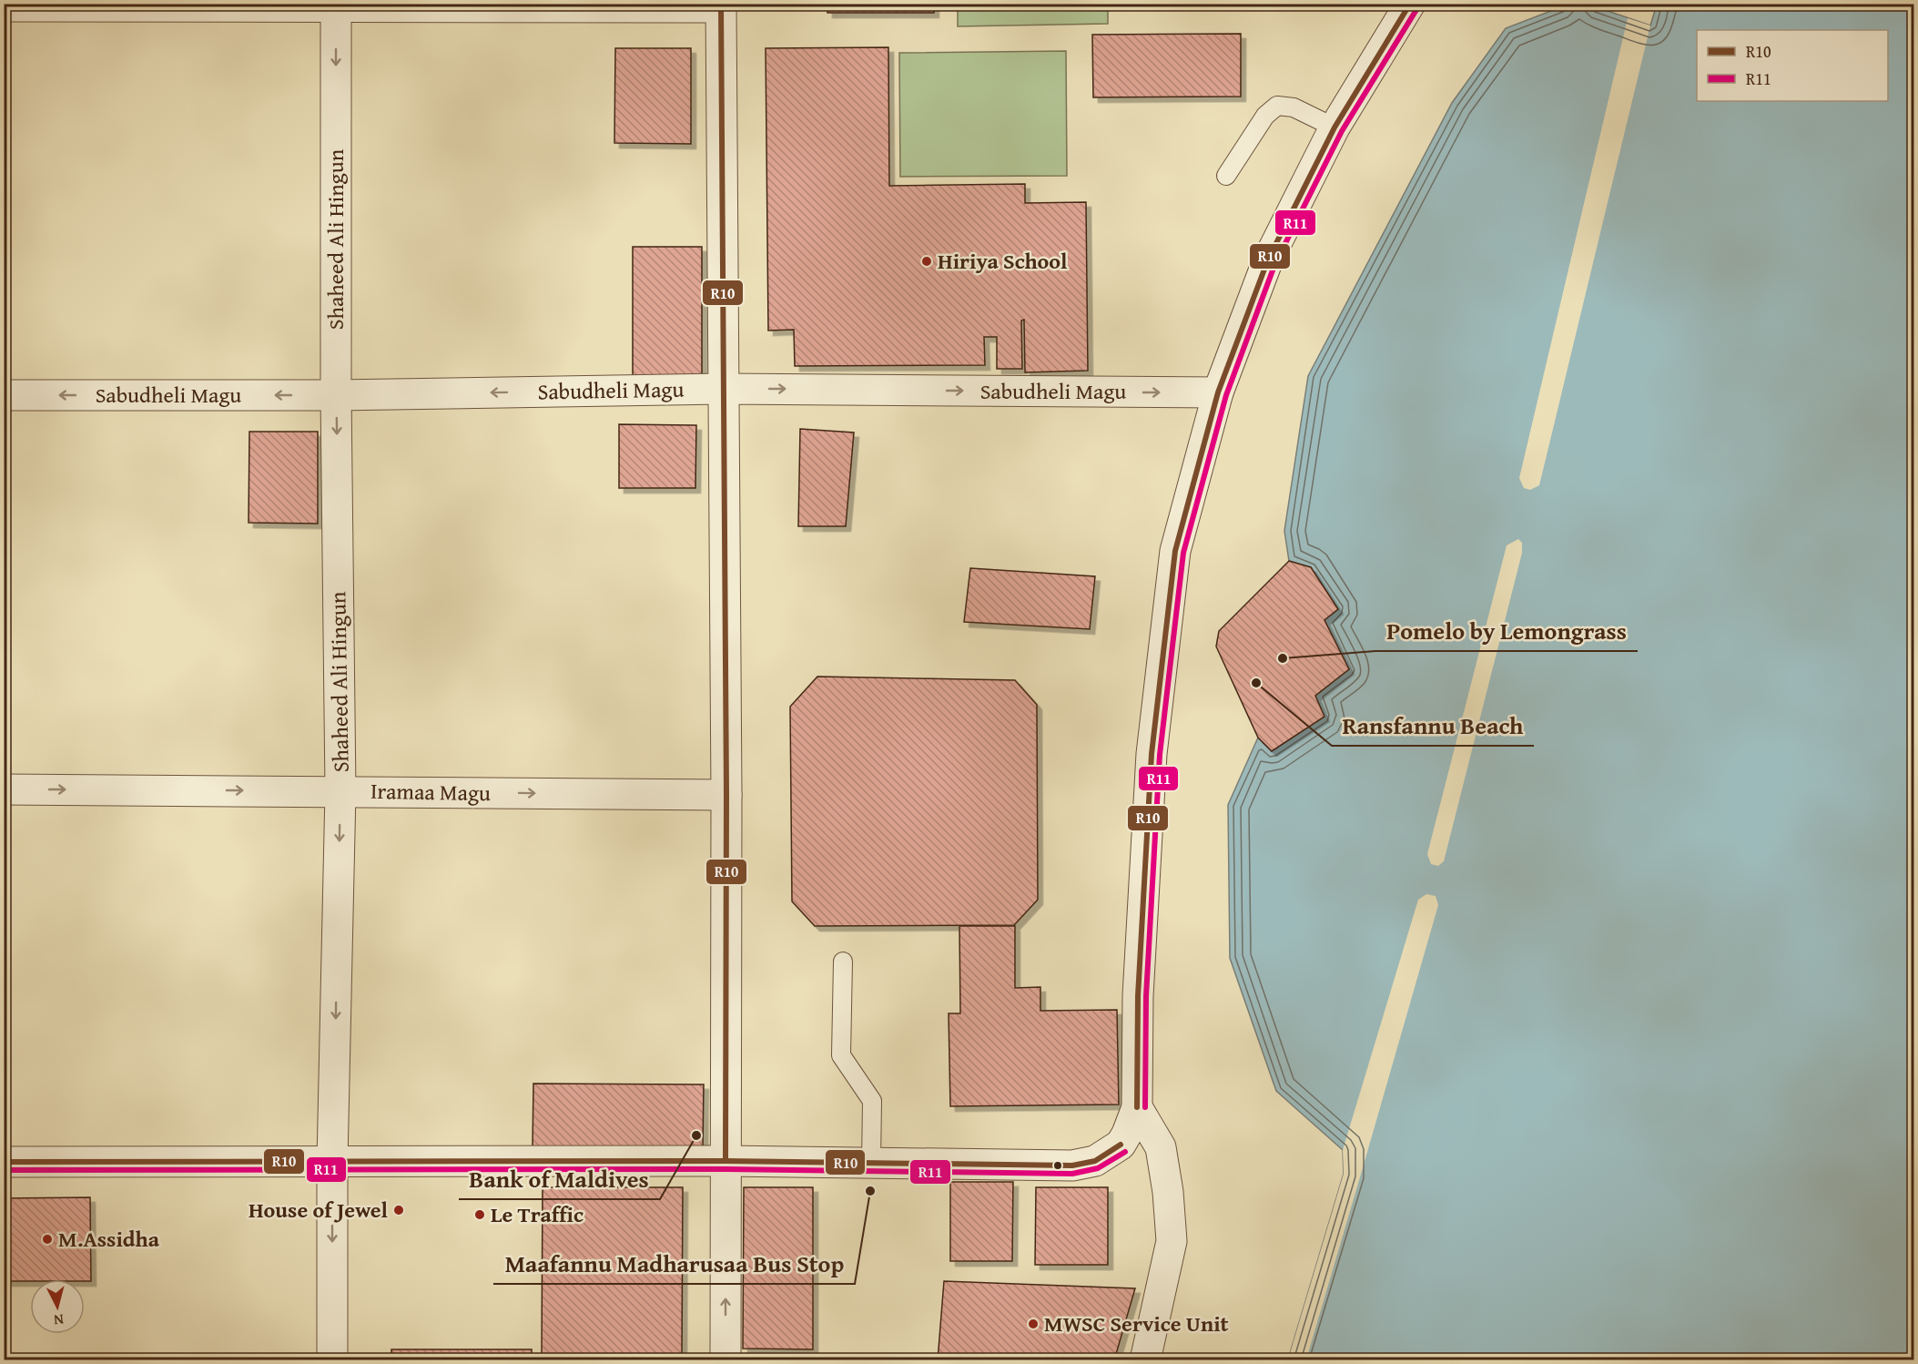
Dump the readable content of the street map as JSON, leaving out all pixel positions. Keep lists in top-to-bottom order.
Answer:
{
  "streets": {
    "street": ["Shaheed Ali Hingun", "Sabudheli Magu", "Iramaa Magu"]
  },
  "crossings": [
    ["Shaheed Ali Hingun", "Sabudheli Magu"],
    ["Shaheed Ali Hingun", "Iramaa Magu"]
  ],
  "one_way": ["Shaheed Ali Hingun", "Iramaa Magu"],
  "places": [
    "Hiriya School",
    "Pomelo by Lemongrass",
    "Ransfannu Beach",
    "Bank of Maldives",
    "Maafannu Madharusaa Bus Stop",
    "House of Jewel",
    "Le Traffic",
    "M.Assidha",
    "MWSC Service Unit"
  ],
  "lines": ["transit line R10", "transit line R11"],
  "legend": ["R10", "R11"],
  "north": "bottom"
}
